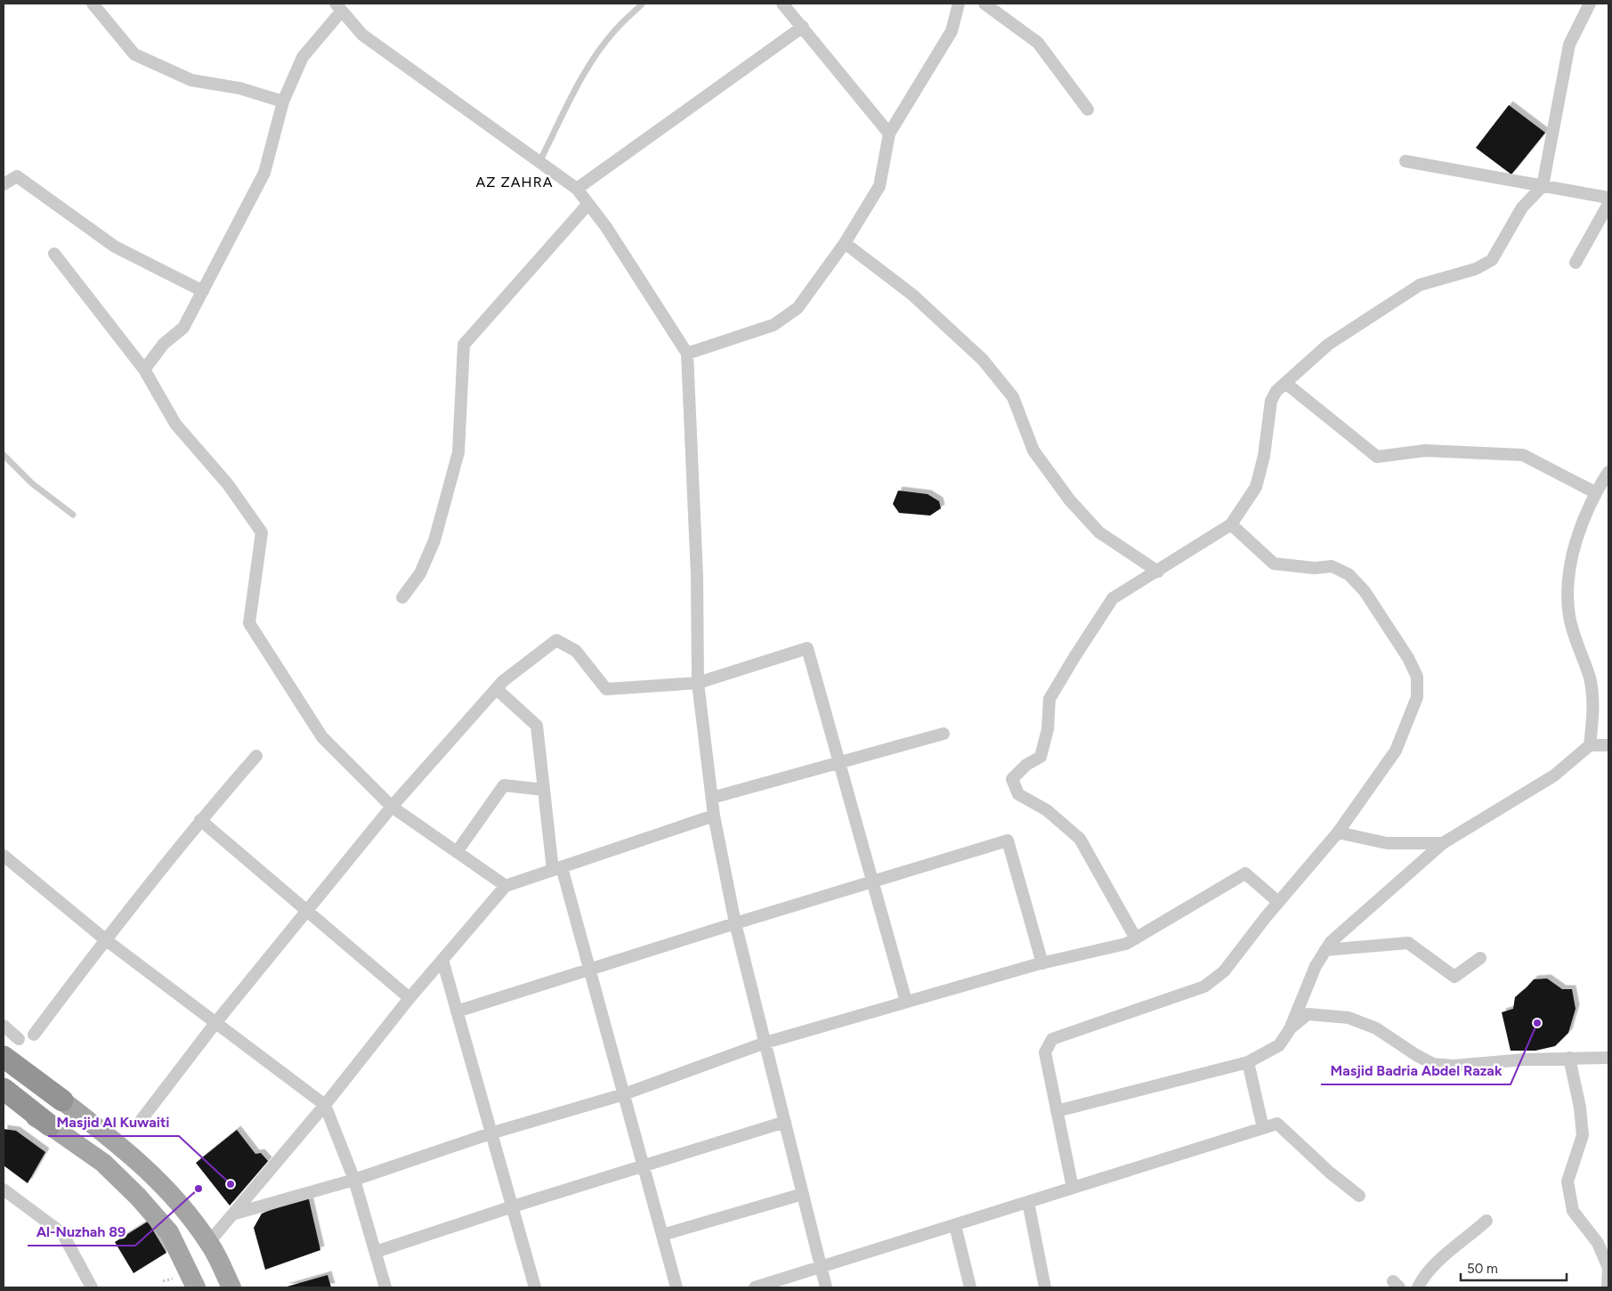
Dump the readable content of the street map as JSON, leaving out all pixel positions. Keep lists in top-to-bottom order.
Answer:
{
  "districts": ["AZ ZAHRA"],
  "places": ["Masjid Badria Abdel Razak", "Masjid Al Kuwaiti", "Al-Nuzhah 89"],
  "scale_bar": "50 m"
}
